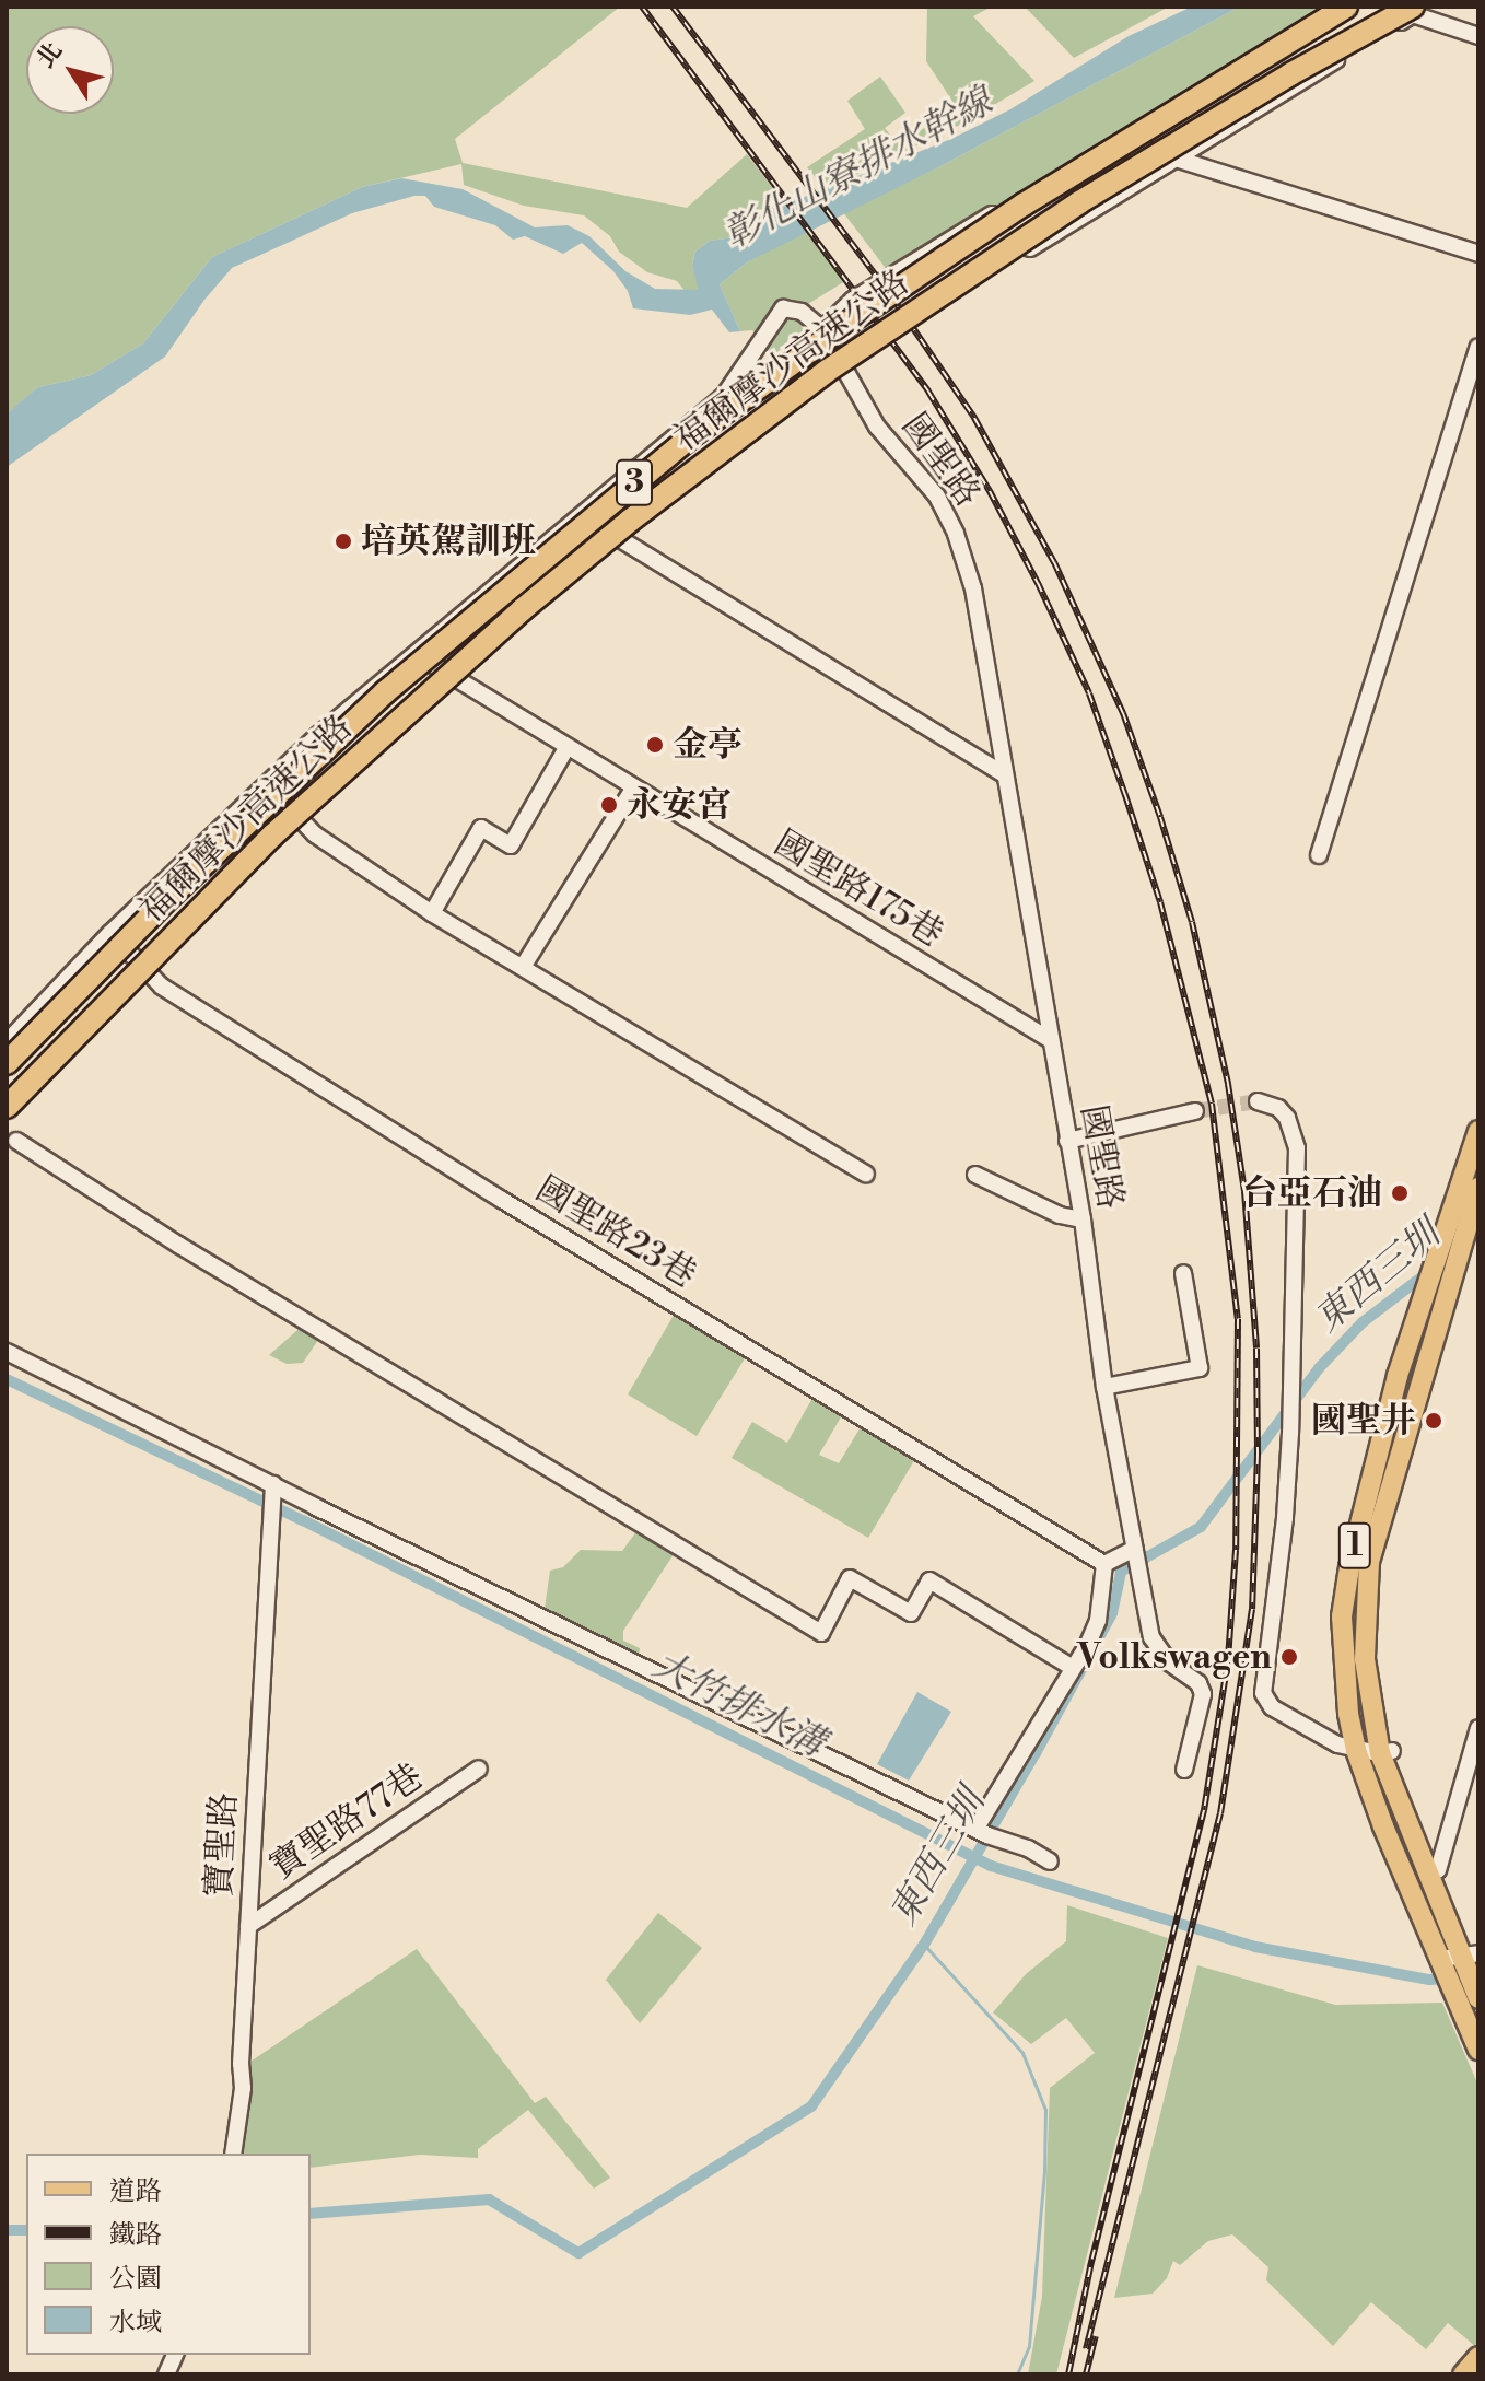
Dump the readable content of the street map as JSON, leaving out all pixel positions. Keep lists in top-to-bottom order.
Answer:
{
  "streets": {
    "highway": ["福爾摩沙高速公路", "3"],
    "main road": ["1"],
    "street": [
      "國聖路",
      "國聖路175巷",
      "國聖路23巷",
      "寶聖路77巷",
      "寶聖路"
    ]
  },
  "crossings": [
    ["國聖路", "國聖路175巷"],
    ["寶聖路77巷", "寶聖路"]
  ],
  "water": ["彰化山寮排水幹線", "東西三圳", "大竹排水溝"],
  "places": [
    "培英駕訓班",
    "金亭",
    "永安宮",
    "台亞石油",
    "國聖井",
    "Volkswagen"
  ],
  "legend": [
    "道路",
    "鐵路",
    "公園",
    "水域"
  ],
  "north": "top left"
}
